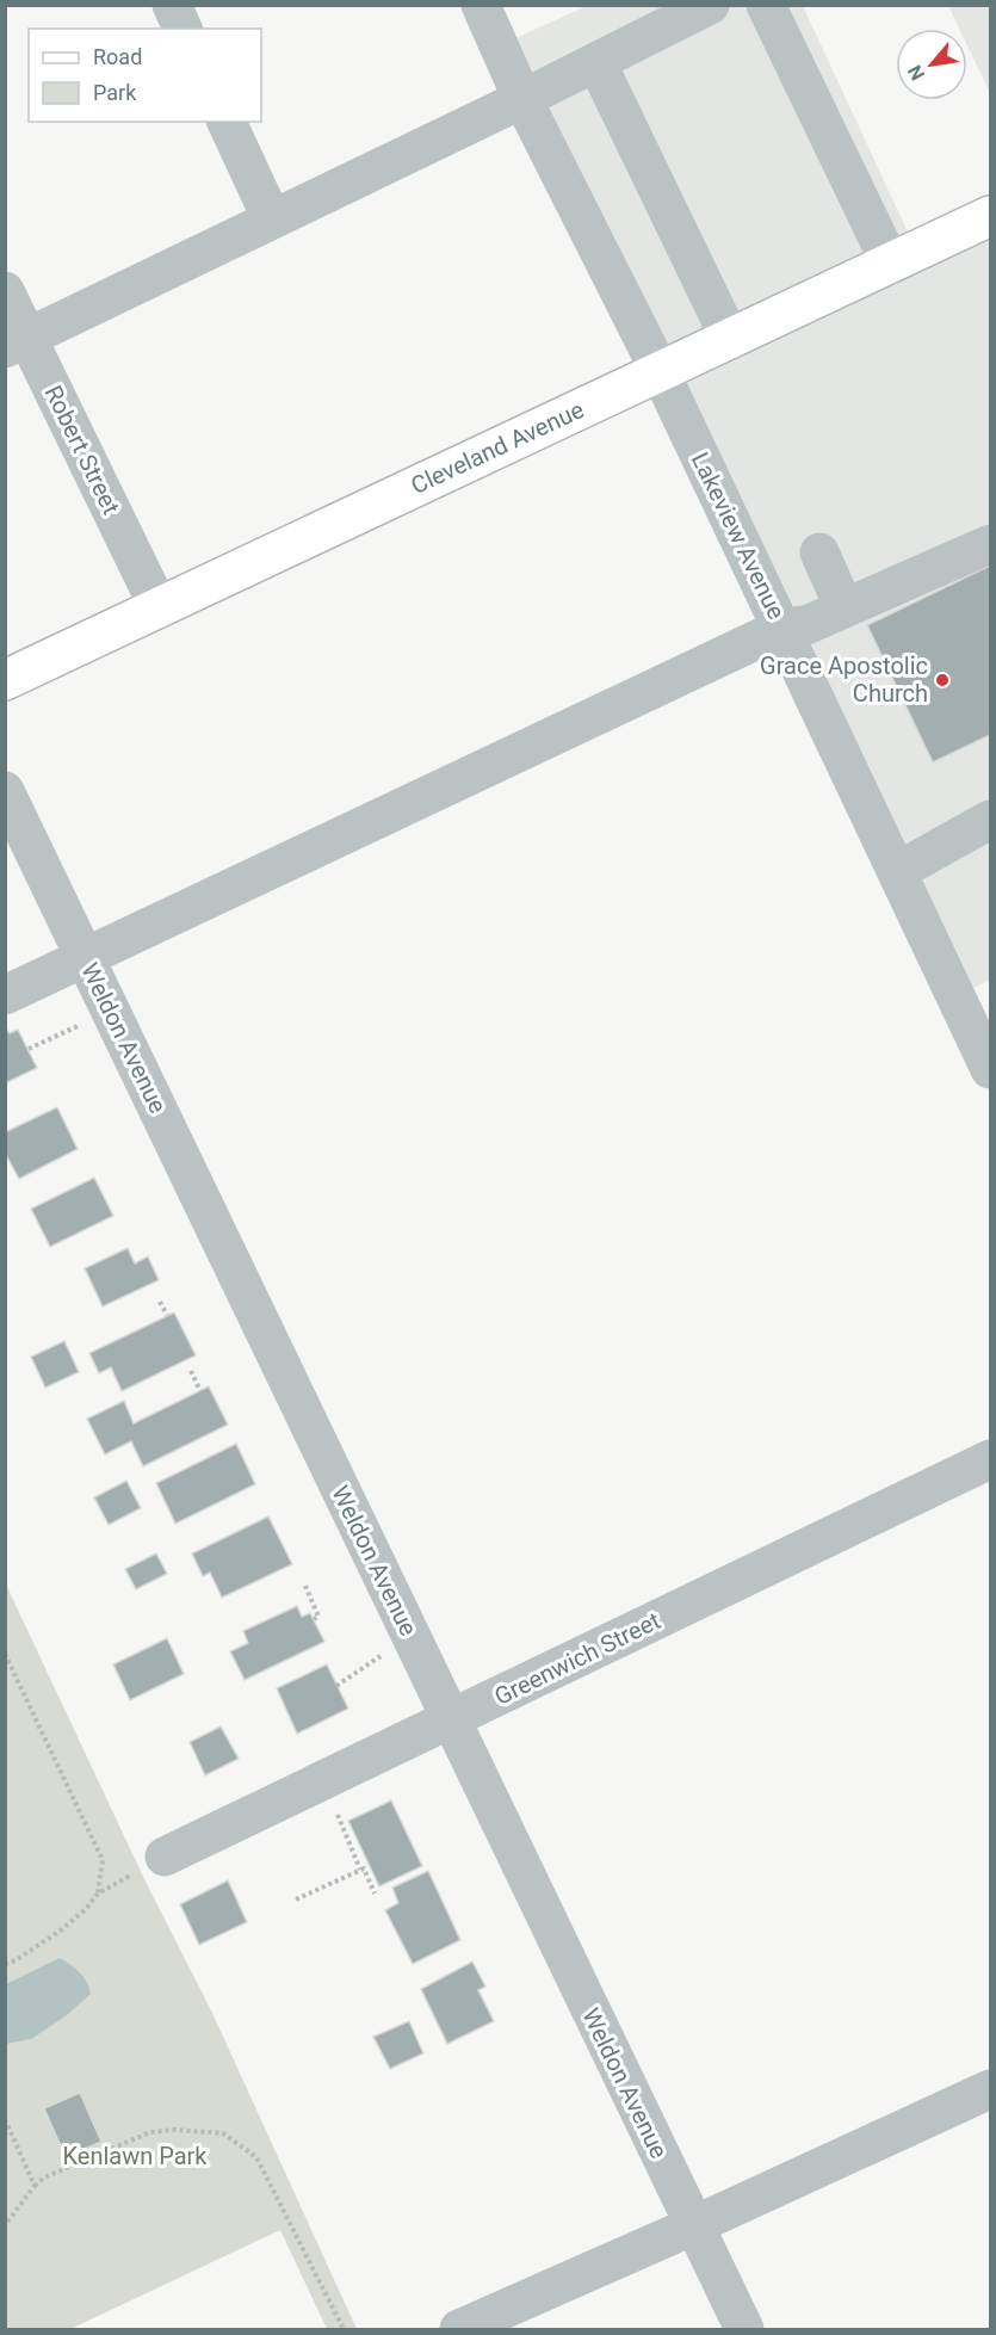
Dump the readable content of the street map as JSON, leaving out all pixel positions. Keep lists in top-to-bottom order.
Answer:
{
  "streets": {
    "main road": ["Cleveland Avenue"],
    "street": [
      "Robert Street",
      "Lakeview Avenue",
      "Weldon Avenue",
      "Greenwich Street"
    ]
  },
  "crossings": [
    ["Cleveland Avenue", "Robert Street"],
    ["Cleveland Avenue", "Lakeview Avenue"],
    ["Weldon Avenue", "Greenwich Street"]
  ],
  "parks": ["Kenlawn Park"],
  "places": ["Grace Apostolic Church"],
  "legend": ["Road", "Park"],
  "north": "bottom left"
}
